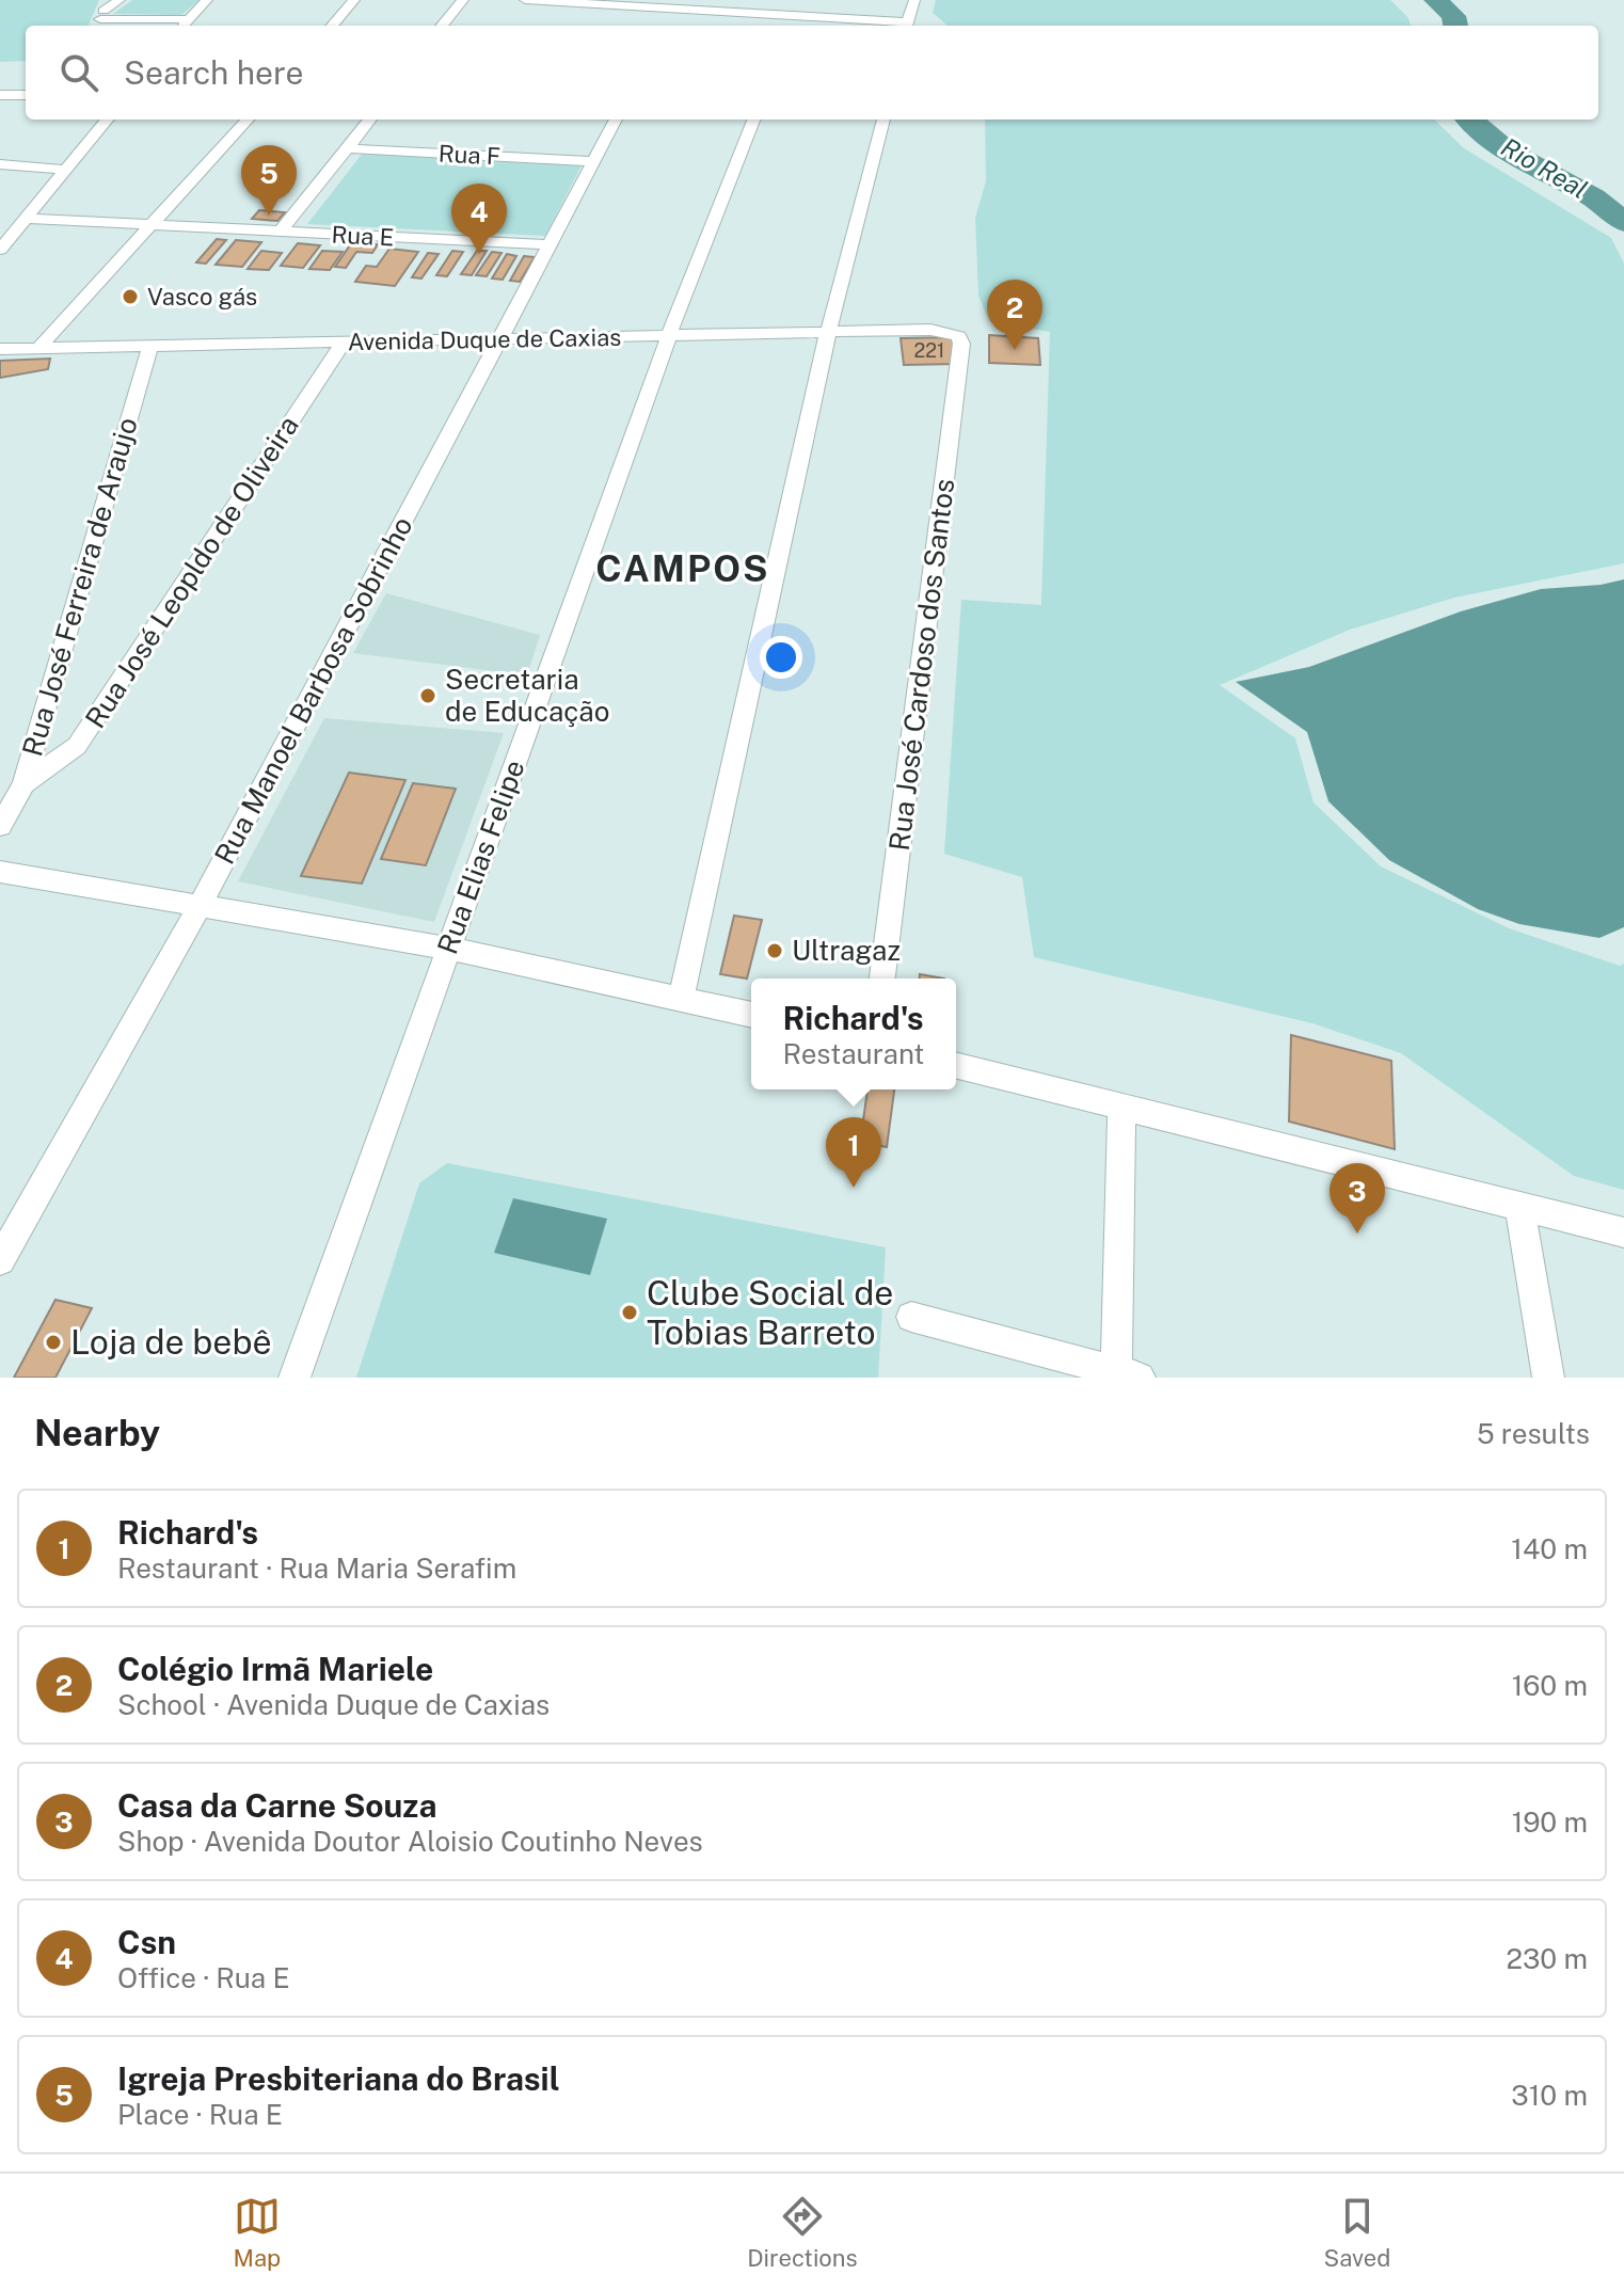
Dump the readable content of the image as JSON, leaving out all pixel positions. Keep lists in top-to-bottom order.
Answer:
{
  "streets": {
    "street": [
      "Rua F",
      "Rua E",
      "Avenida Duque de Caxias",
      "Rua José Leopldo de Oliveira",
      "Rua José Ferreira de Araujo",
      "Rua José Cardoso dos Santos",
      "Rua Manoel Barbosa Sobrinho",
      "Rua Elias Felipe"
    ]
  },
  "crossings": [
    ["Rua F", "Rua Manoel Barbosa Sobrinho"],
    ["Rua E", "Rua Manoel Barbosa Sobrinho"],
    ["Avenida Duque de Caxias", "Rua José Leopldo de Oliveira"],
    ["Avenida Duque de Caxias", "Rua José Ferreira de Araujo"],
    ["Avenida Duque de Caxias", "Rua José Cardoso dos Santos"],
    ["Avenida Duque de Caxias", "Rua Manoel Barbosa Sobrinho"],
    ["Avenida Duque de Caxias", "Rua Elias Felipe"],
    ["Rua José Leopldo de Oliveira", "Rua José Ferreira de Araujo"]
  ],
  "districts": ["CAMPOS"],
  "water": ["Rio Real"],
  "places": [
    "Vasco gás",
    "Secretaria de Educação",
    "Ultragaz",
    "Clube Social de Tobias Barreto",
    "Loja de bebê"
  ],
  "house_numbers": ["221"],
  "page": {
    "search": "Search here",
    "pins": [
      "5",
      "4",
      "2",
      "1",
      "3"
    ],
    "popup": ["Richard's", "Restaurant"],
    "heading": ["Nearby", "5 results"],
    "list": [
      {
        "mark": "1",
        "name": "Richard's",
        "note": "Restaurant · Rua Maria Serafim",
        "value": "140 m"
      },
      {
        "mark": "2",
        "name": "Colégio Irmã Mariele",
        "note": "School · Avenida Duque de Caxias",
        "value": "160 m"
      },
      {
        "mark": "3",
        "name": "Casa da Carne Souza",
        "note": "Shop · Avenida Doutor Aloisio Coutinho Neves",
        "value": "190 m"
      },
      {
        "mark": "4",
        "name": "Csn",
        "note": "Office · Rua E",
        "value": "230 m"
      },
      {
        "mark": "5",
        "name": "Igreja Presbiteriana do Brasil",
        "note": "Place · Rua E",
        "value": "310 m"
      }
    ],
    "nav": ["Map", "Directions", "Saved"]
  }
}
